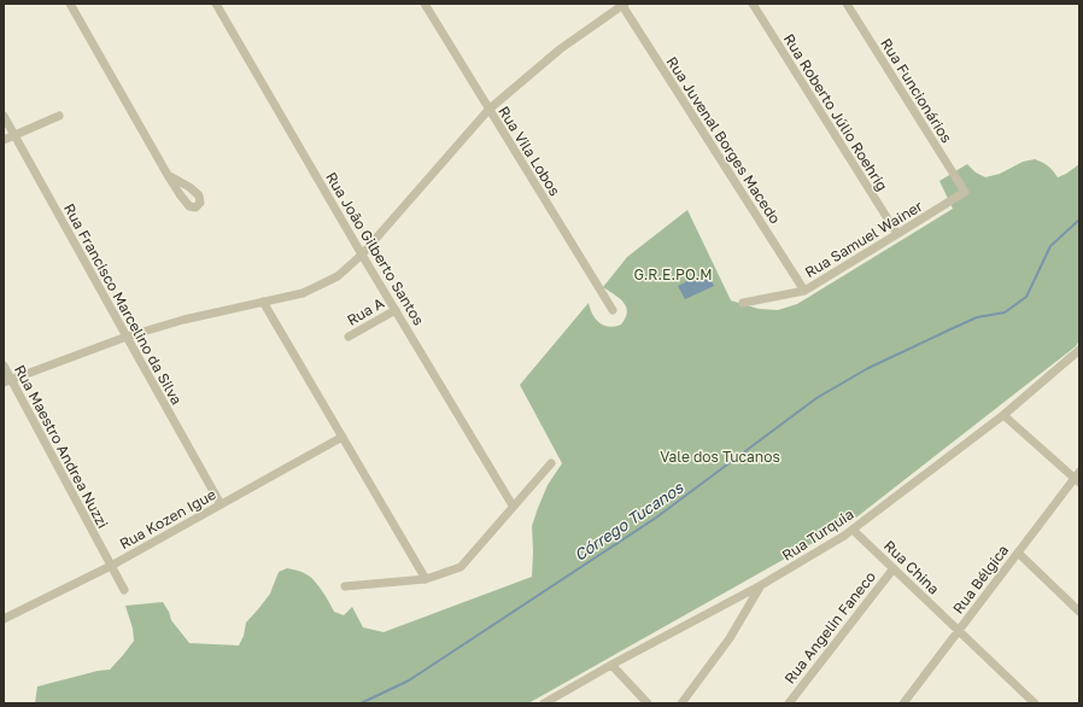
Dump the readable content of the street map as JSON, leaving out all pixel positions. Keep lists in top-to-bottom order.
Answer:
{
  "streets": {
    "street": [
      "Rua Funcionários",
      "Rua Roberto Júlio Roehrig",
      "Rua Juvenal Borges Macedo",
      "Rua Vila Lobos",
      "Rua Samuel Wainer",
      "Rua João Gilberto Santos",
      "Rua Francisco Marcelino da Silva",
      "Rua A",
      "Rua Maestro Andrea Nuzzi",
      "Rua Kozen Igue",
      "Rua Turquia",
      "Rua China",
      "Rua Bélgica",
      "Rua Angelin Faneco"
    ]
  },
  "crossings": [
    ["Rua Funcionários", "Rua Samuel Wainer"],
    ["Rua Roberto Júlio Roehrig", "Rua Samuel Wainer"],
    ["Rua Juvenal Borges Macedo", "Rua Samuel Wainer"],
    ["Rua João Gilberto Santos", "Rua A"],
    ["Rua Francisco Marcelino da Silva", "Rua Kozen Igue"],
    ["Rua Maestro Andrea Nuzzi", "Rua Kozen Igue"],
    ["Rua Turquia", "Rua China"],
    ["Rua China", "Rua Bélgica"],
    ["Rua China", "Rua Angelin Faneco"]
  ],
  "water": ["Córrego Tucanos"],
  "parks": ["G.R.E.PO.M", "Vale dos Tucanos"]
}
